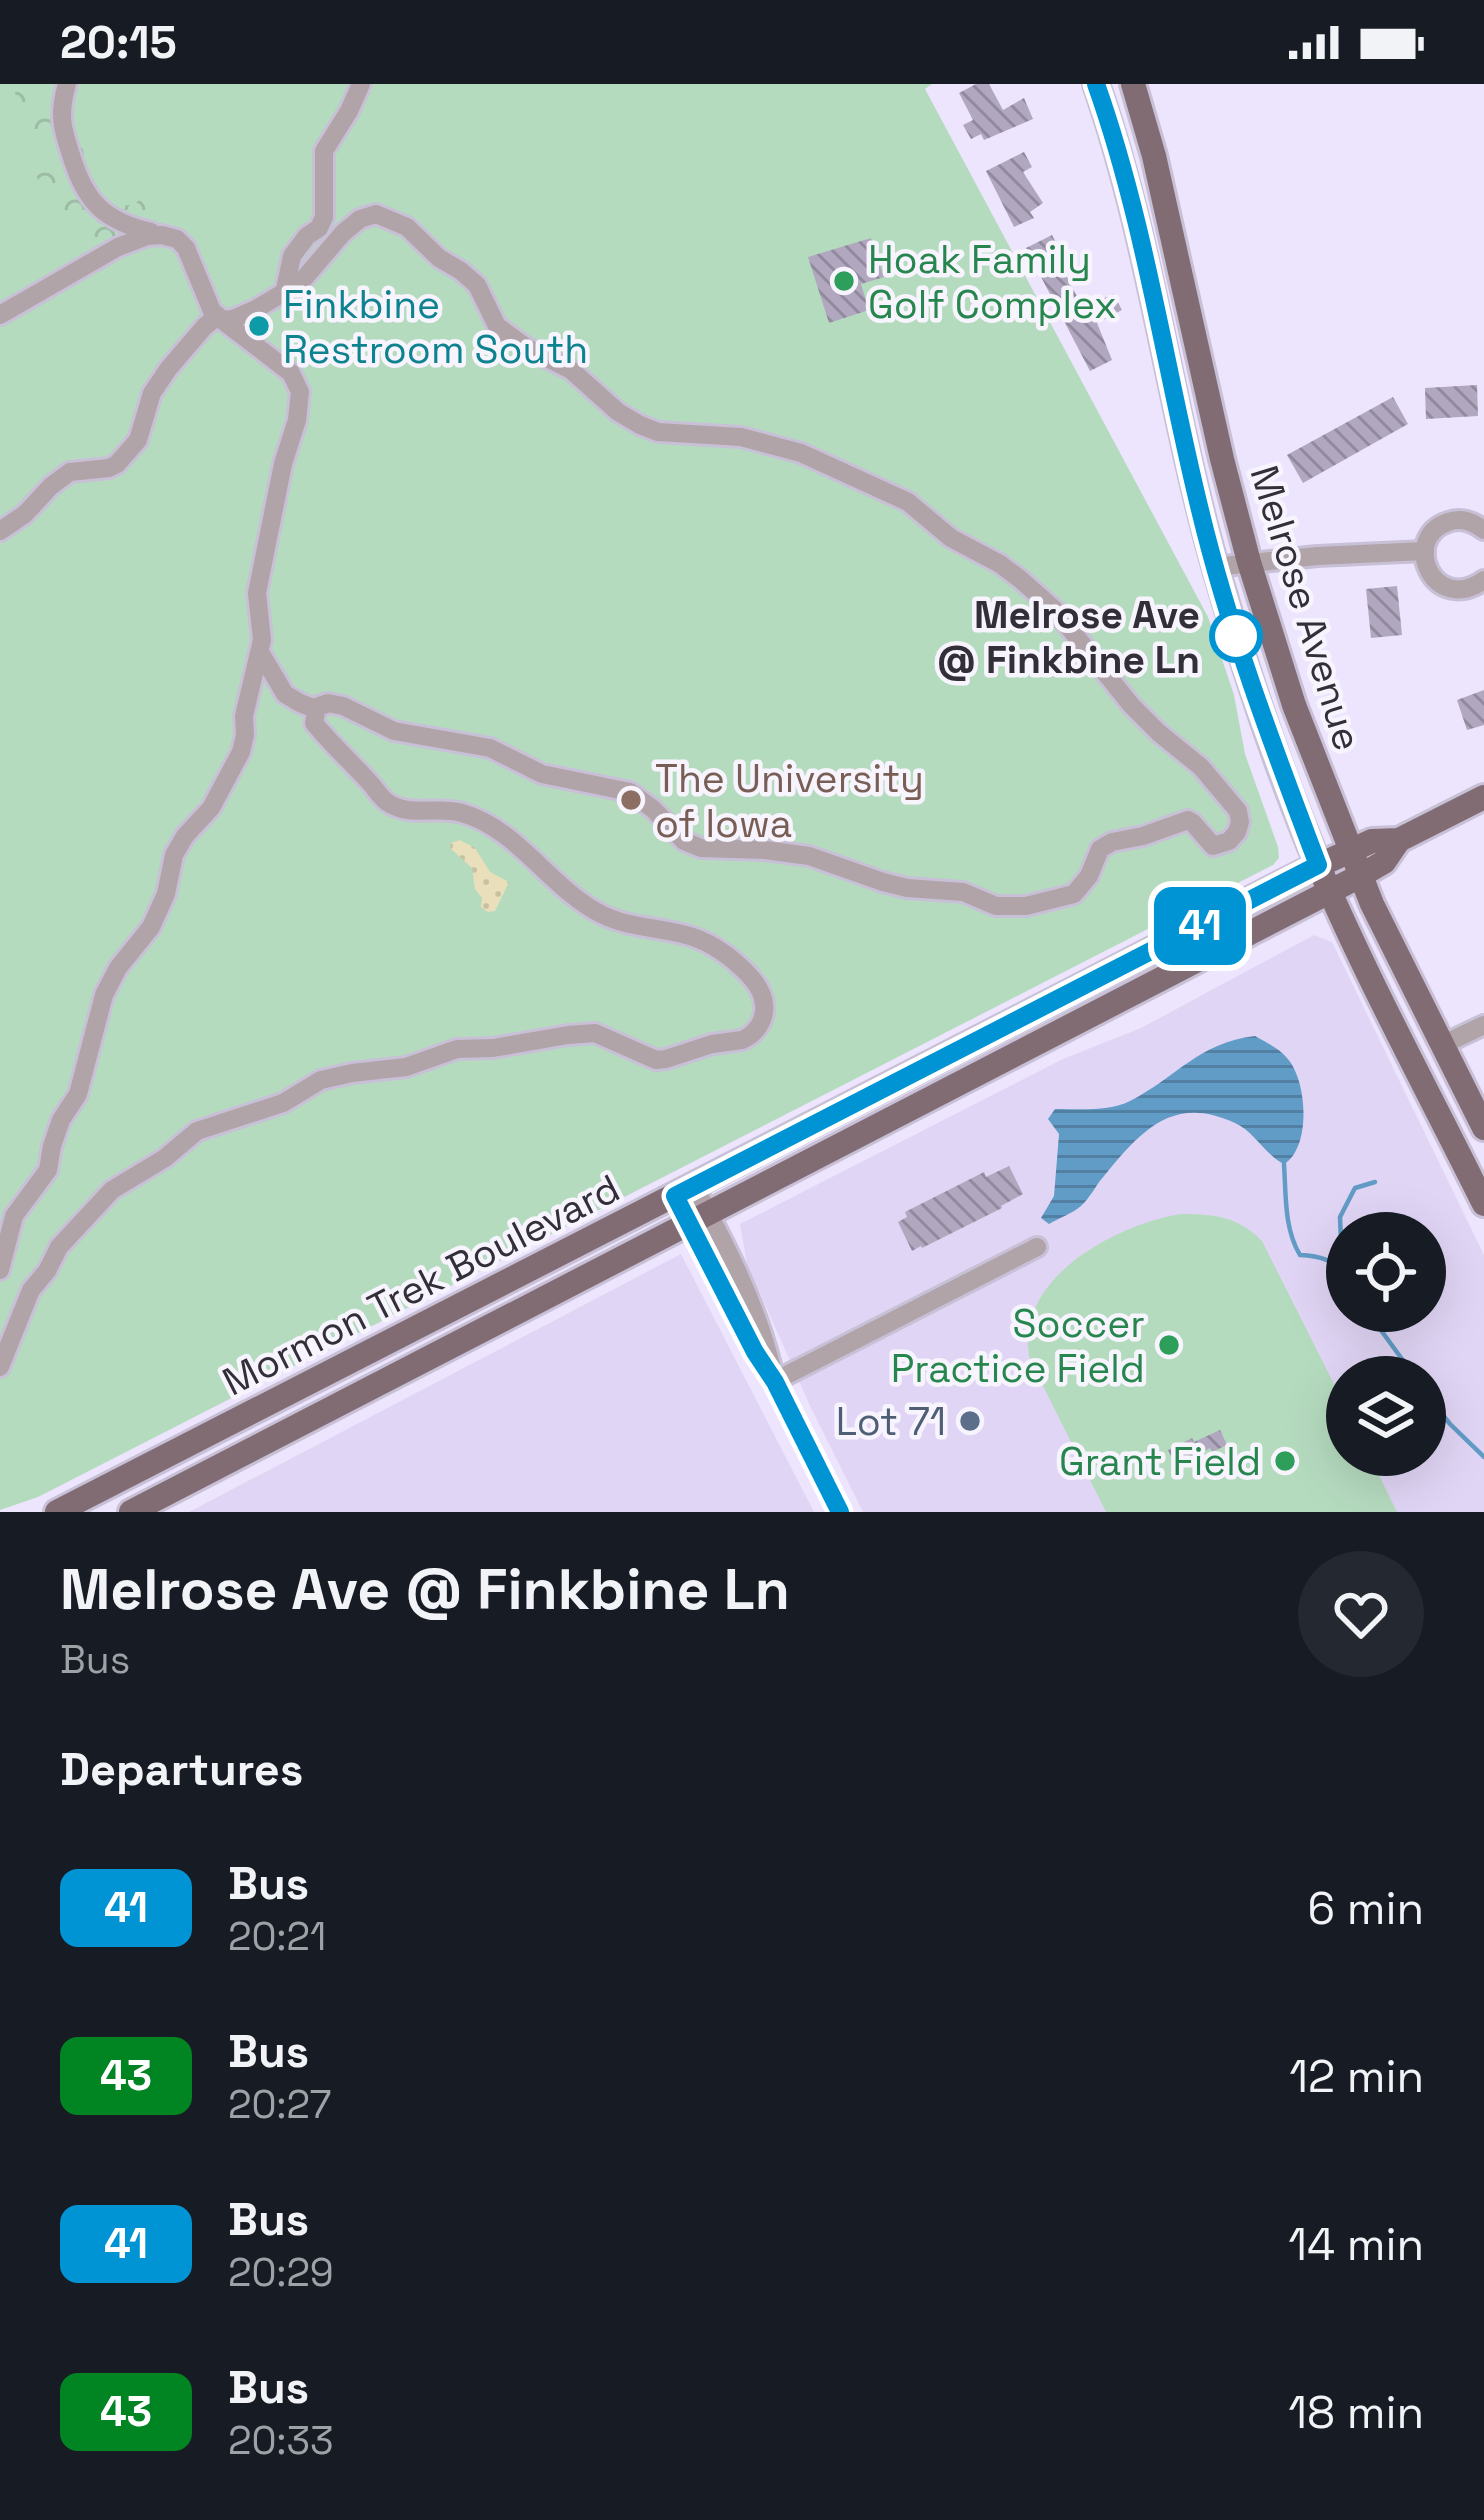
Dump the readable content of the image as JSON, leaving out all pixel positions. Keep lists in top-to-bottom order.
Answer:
{
  "streets": {
    "main road": ["Melrose Avenue", "Mormon Trek Boulevard"]
  },
  "crossings": [
    ["Melrose Avenue", "Mormon Trek Boulevard"]
  ],
  "places": [
    "Hoak Family Golf Complex",
    "Finkbine Restroom South",
    "Melrose Ave @ Finkbine Ln",
    "The University of Iowa",
    "Soccer Practice Field",
    "Lot 71",
    "Grant Field"
  ],
  "lines": ["bus line 41"],
  "page": {
    "status": "20:15",
    "on_map": "41",
    "heading": [
      ["Melrose Ave @ Finkbine Ln", "Bus"],
      "Departures"
    ],
    "list": [
      {
        "mark": "41",
        "name": "Bus",
        "note": "20:21",
        "value": "6 min"
      },
      {
        "mark": "43",
        "name": "Bus",
        "note": "20:27",
        "value": "12 min"
      },
      {
        "mark": "41",
        "name": "Bus",
        "note": "20:29",
        "value": "14 min"
      },
      {
        "mark": "43",
        "name": "Bus",
        "note": "20:33",
        "value": "18 min"
      }
    ]
  }
}
